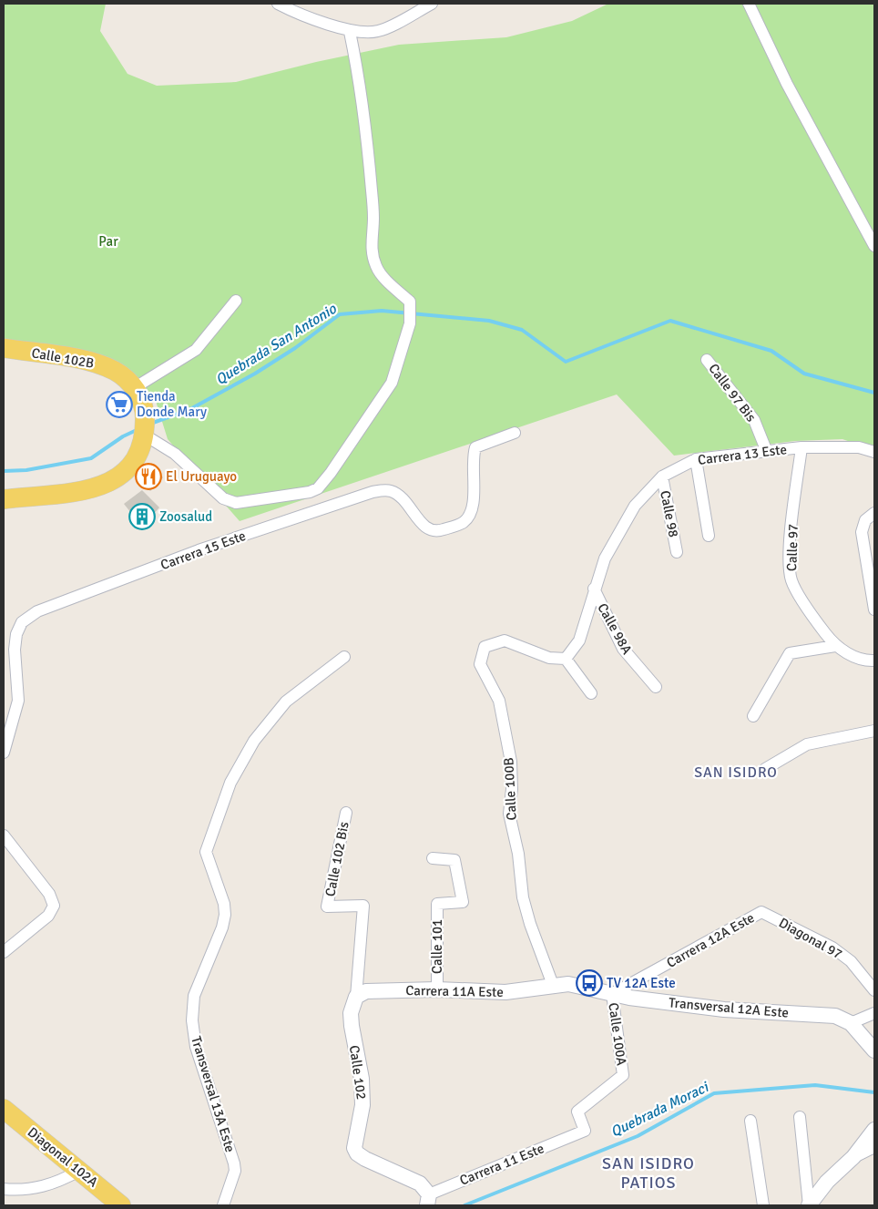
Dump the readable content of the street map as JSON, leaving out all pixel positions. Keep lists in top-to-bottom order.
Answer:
{
  "streets": {
    "main road": ["Calle 102B", "Diagonal 102A"],
    "street": [
      "Calle 97 Bis",
      "Carrera 13 Este",
      "Calle 98",
      "Calle 97",
      "Carrera 15 Este",
      "Calle 98A",
      "Calle 100B",
      "Calle 102 Bis",
      "Diagonal 97",
      "Carrera 12A Este",
      "Calle 101",
      "Carrera 11A Este",
      "Transversal 12A Este",
      "Calle 100A",
      "Calle 102",
      "Transversal 13A Este",
      "Carrera 11 Este"
    ]
  },
  "crossings": [
    ["Calle 97 Bis", "Carrera 13 Este"],
    ["Carrera 13 Este", "Calle 98"],
    ["Carrera 13 Este", "Calle 97"],
    ["Carrera 13 Este", "Calle 98A"],
    ["Carrera 13 Este", "Calle 100B"],
    ["Calle 100B", "Carrera 11A Este"],
    ["Calle 100B", "Transversal 12A Este"],
    ["Calle 102 Bis", "Calle 102"],
    ["Diagonal 97", "Carrera 12A Este"],
    ["Carrera 12A Este", "Transversal 12A Este"],
    ["Carrera 12A Este", "Calle 100A"],
    ["Calle 101", "Carrera 11A Este"],
    ["Carrera 11A Este", "Transversal 12A Este"],
    ["Carrera 11A Este", "Calle 102"],
    ["Transversal 12A Este", "Calle 100A"],
    ["Calle 100A", "Carrera 11 Este"],
    ["Calle 102", "Carrera 11 Este"]
  ],
  "districts": ["SAN ISIDRO", "SAN ISIDRO PATIOS"],
  "water": ["Quebrada San Antonio", "Quebrada Moraci"],
  "parks": ["Par"],
  "places": {
    "supermarket": ["Tienda Donde Mary"],
    "restaurant": ["El Uruguayo"],
    "building": ["Zoosalud"],
    "bus stop": ["TV 12A Este"]
  }
}
